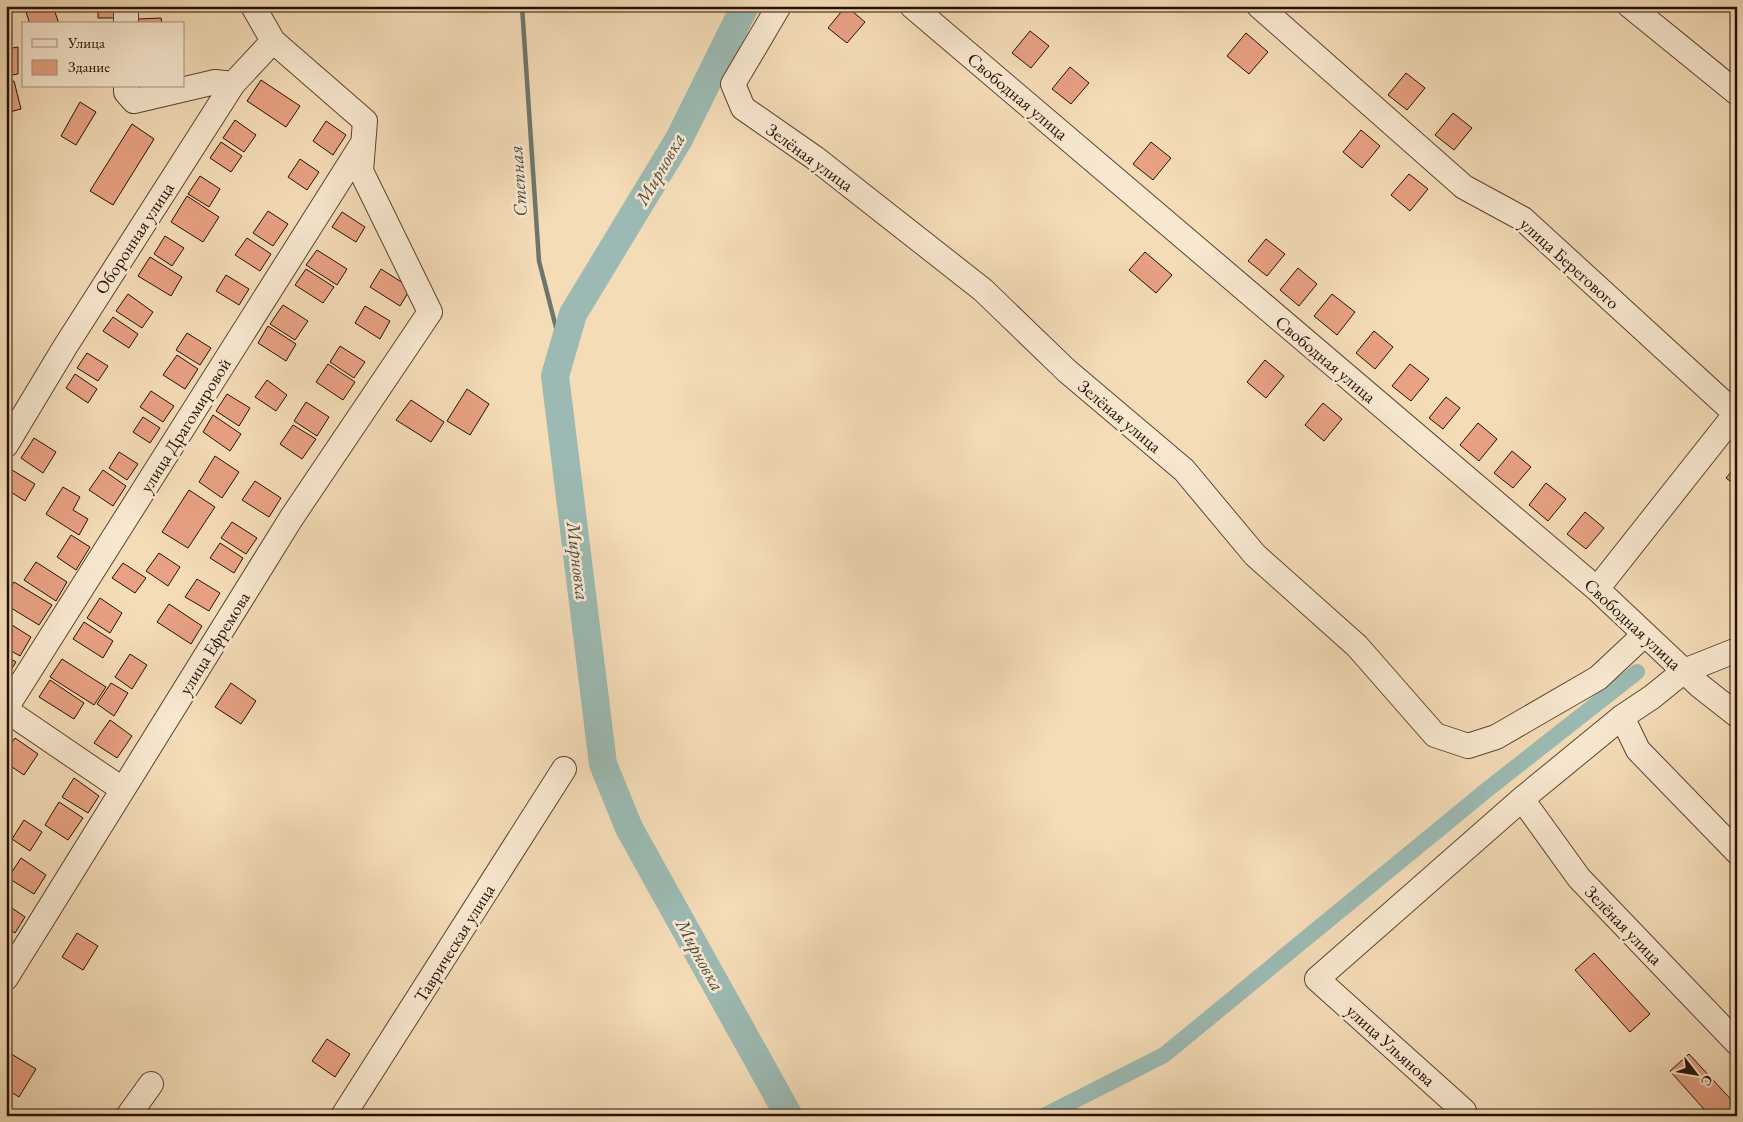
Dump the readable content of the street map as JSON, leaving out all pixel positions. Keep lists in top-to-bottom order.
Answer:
{
  "streets": {
    "street": [
      "Свободная улица",
      "Зелёная улица",
      "Оборонная улица",
      "улица Берегового",
      "улица Драгомировой",
      "улица Ефремова",
      "Таврическая улица",
      "улица Ульянова"
    ]
  },
  "crossings": [
    ["Свободная улица", "Зелёная улица"],
    ["Зелёная улица", "улица Ульянова"],
    ["улица Драгомировой", "улица Ефремова"]
  ],
  "water": ["Мирновка", "Степная"],
  "legend": ["Улица", "Здание"],
  "north": "bottom right"
}
